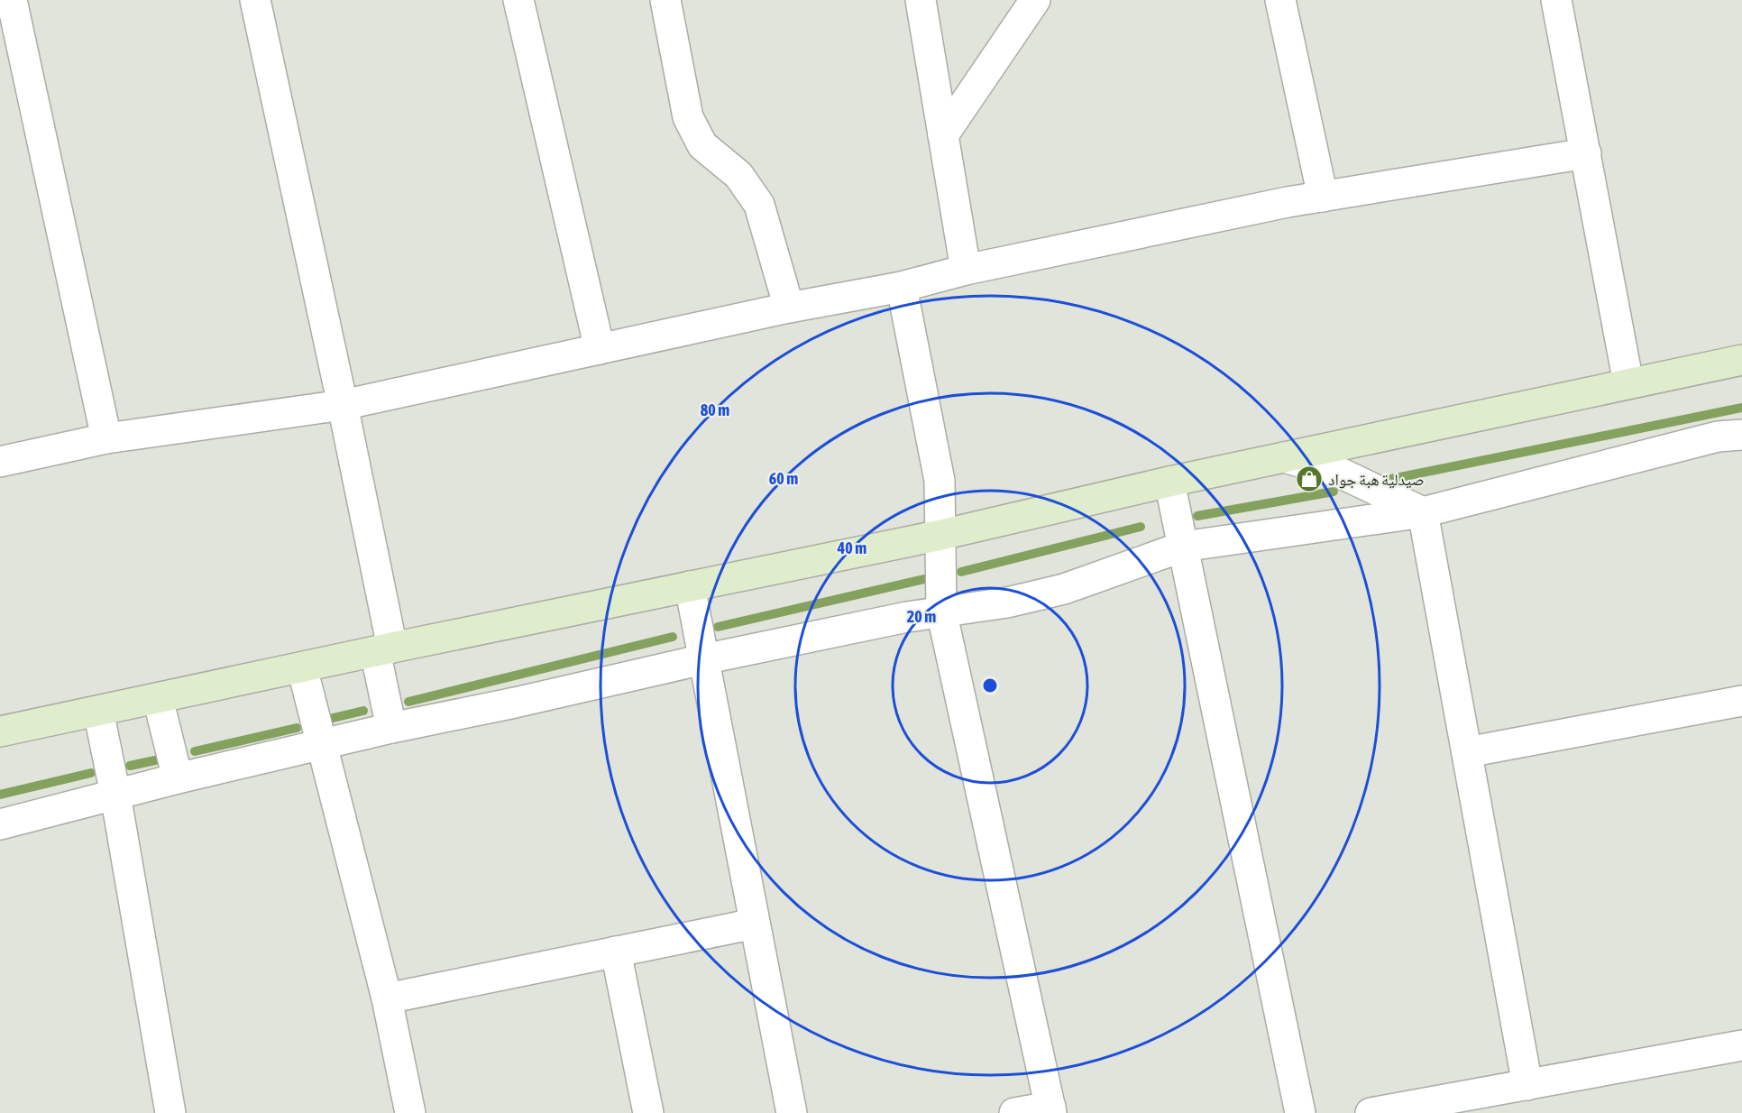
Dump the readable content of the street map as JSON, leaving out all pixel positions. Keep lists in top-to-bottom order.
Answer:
{
  "places": {
    "shop": ["صيدلية هبة جواد"]
  },
  "rings": [
    "80 m",
    "60 m",
    "40 m",
    "20 m"
  ]
}
